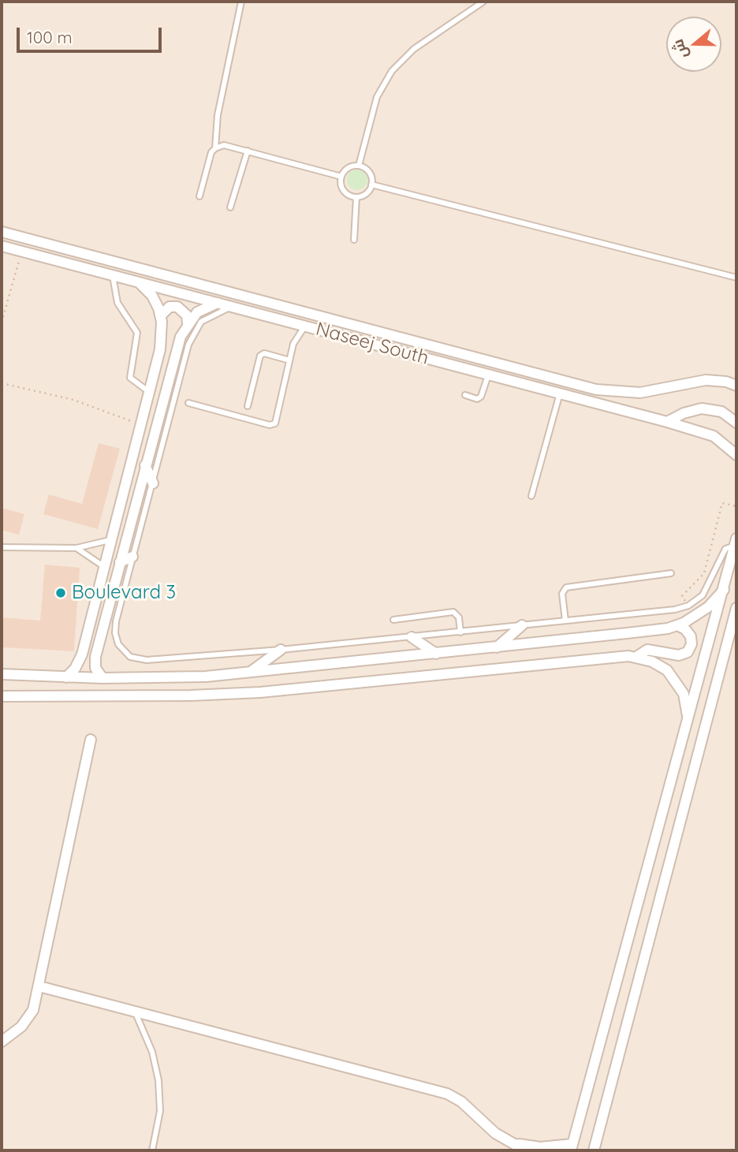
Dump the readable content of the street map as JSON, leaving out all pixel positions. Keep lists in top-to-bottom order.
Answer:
{
  "streets": {
    "street": ["Naseej South"]
  },
  "places": ["Boulevard 3"],
  "scale_bar": "100 m",
  "north": "left"
}
